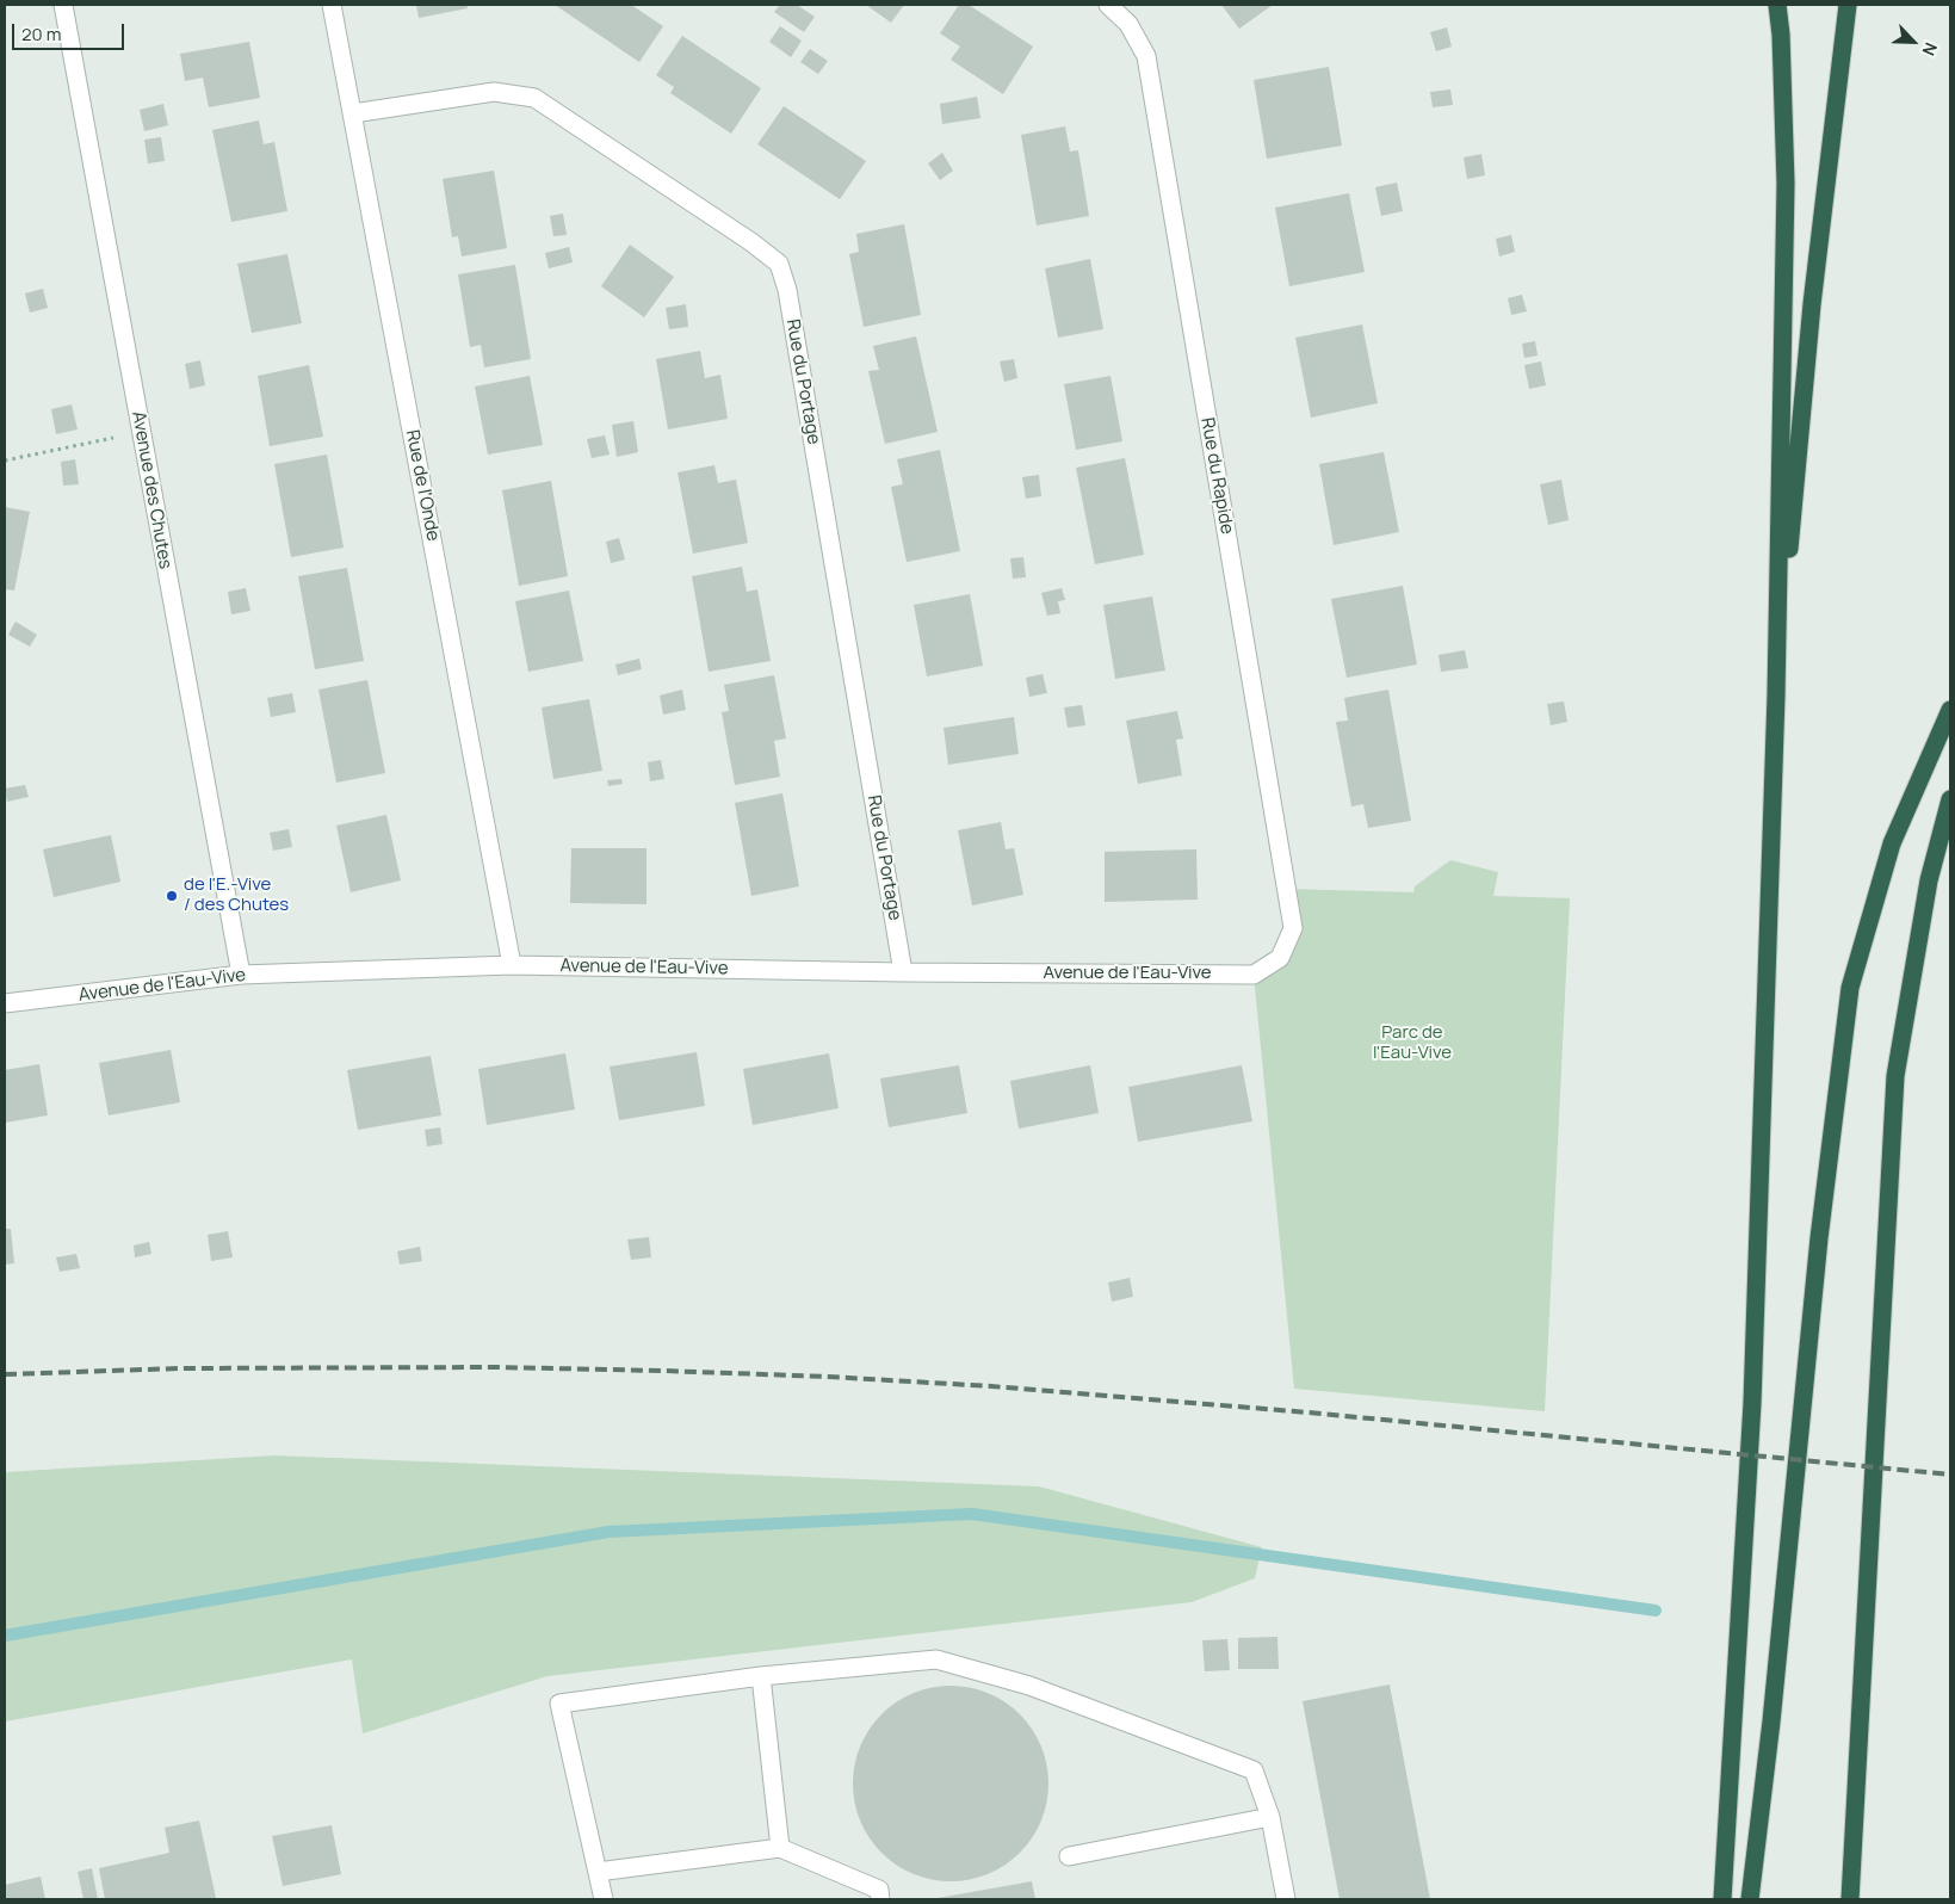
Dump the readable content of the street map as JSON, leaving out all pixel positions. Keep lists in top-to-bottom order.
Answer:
{
  "streets": {
    "street": [
      "Rue du Portage",
      "Rue du Rapide",
      "Rue de l'Onde",
      "Avenue des Chutes",
      "Avenue de l'Eau-Vive"
    ]
  },
  "crossings": [
    ["Rue du Portage", "Rue de l'Onde"],
    ["Rue du Portage", "Avenue de l'Eau-Vive"],
    ["Rue du Rapide", "Avenue de l'Eau-Vive"],
    ["Rue de l'Onde", "Avenue de l'Eau-Vive"],
    ["Avenue des Chutes", "Avenue de l'Eau-Vive"]
  ],
  "parks": ["Parc de l'Eau-Vive"],
  "places": ["de l'E.-Vive / des Chutes"],
  "scale_bar": "20 m",
  "north": "bottom right"
}
